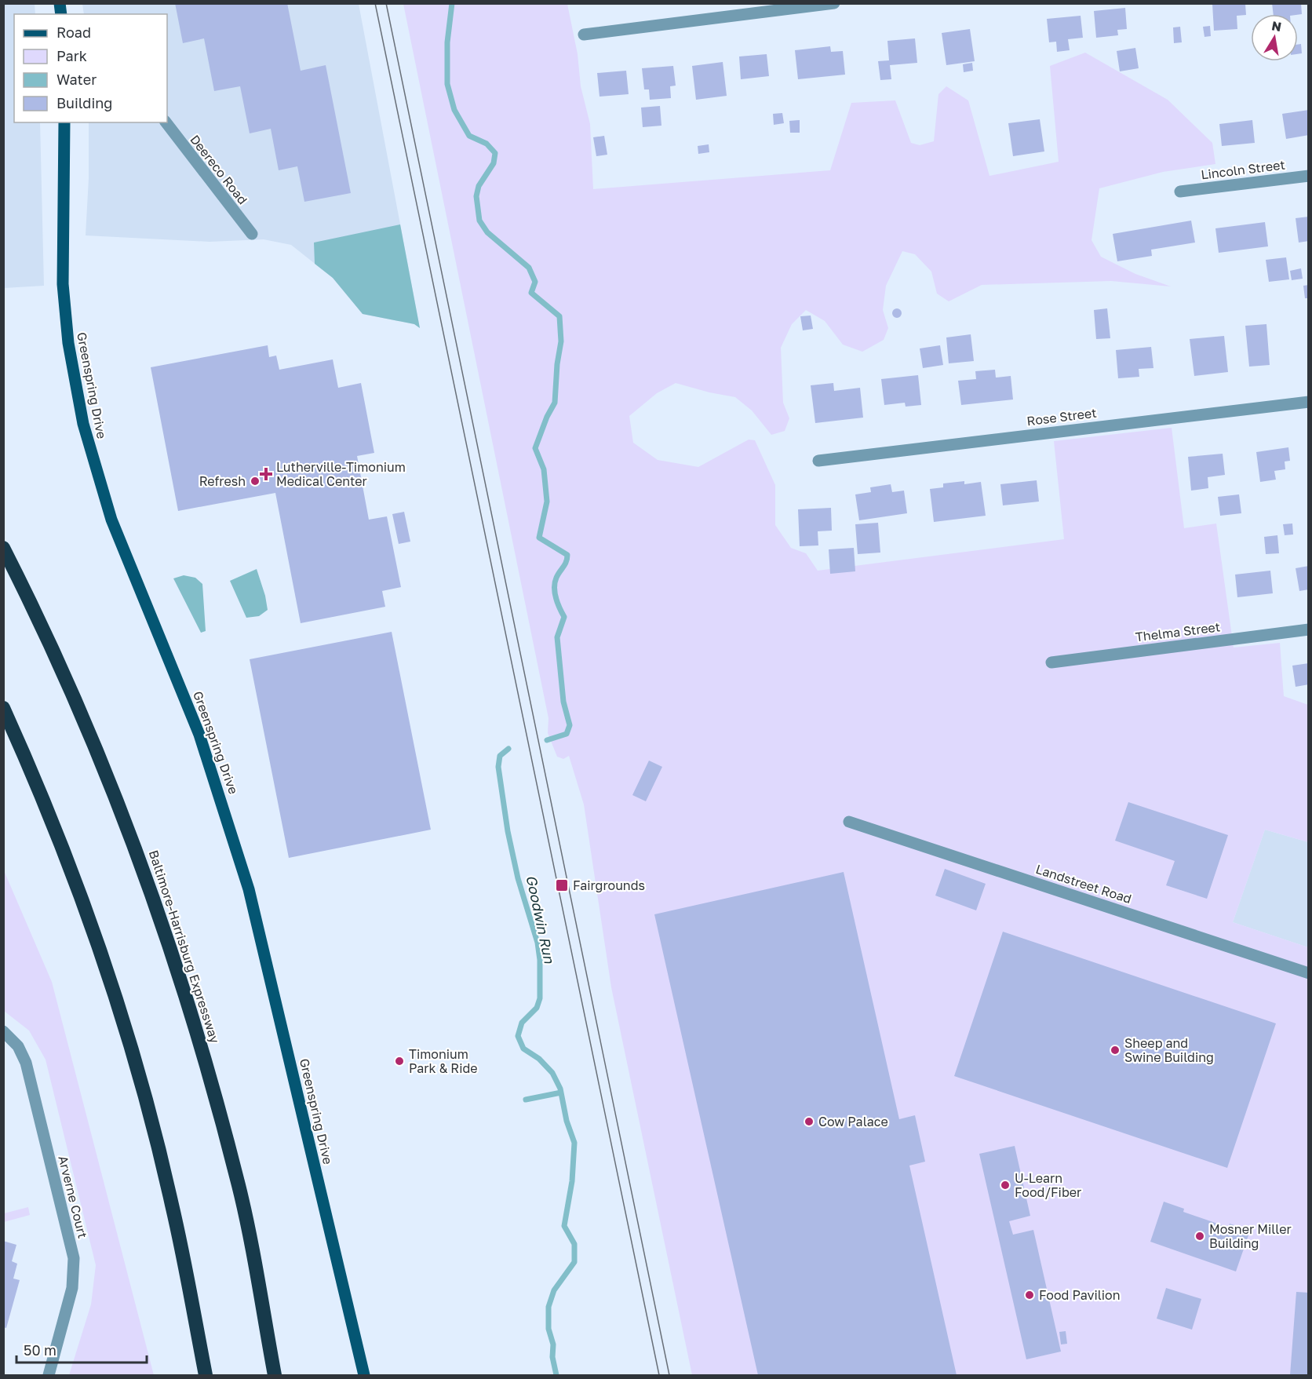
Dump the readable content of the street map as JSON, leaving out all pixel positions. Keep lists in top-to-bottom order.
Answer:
{
  "streets": {
    "highway": ["Baltimore-Harrisburg Expressway"],
    "main road": ["Greenspring Drive"],
    "street": [
      "Deereco Road",
      "Lincoln Street",
      "Rose Street",
      "Thelma Street",
      "Landstreet Road",
      "Arverne Court"
    ]
  },
  "water": ["Goodwin Run"],
  "places": {
    "health": ["Lutherville-Timonium Medical Center"],
    "other": [
      "Refresh",
      "Sheep and Swine Building",
      "Timonium Park & Ride",
      "Cow Palace",
      "U-Learn Food/Fiber",
      "Mosner Miller Building",
      "Food Pavilion"
    ],
    "transit": ["Fairgrounds"]
  },
  "legend": [
    "Road",
    "Park",
    "Water",
    "Building"
  ],
  "scale_bar": "50 m",
  "north": "top"
}
